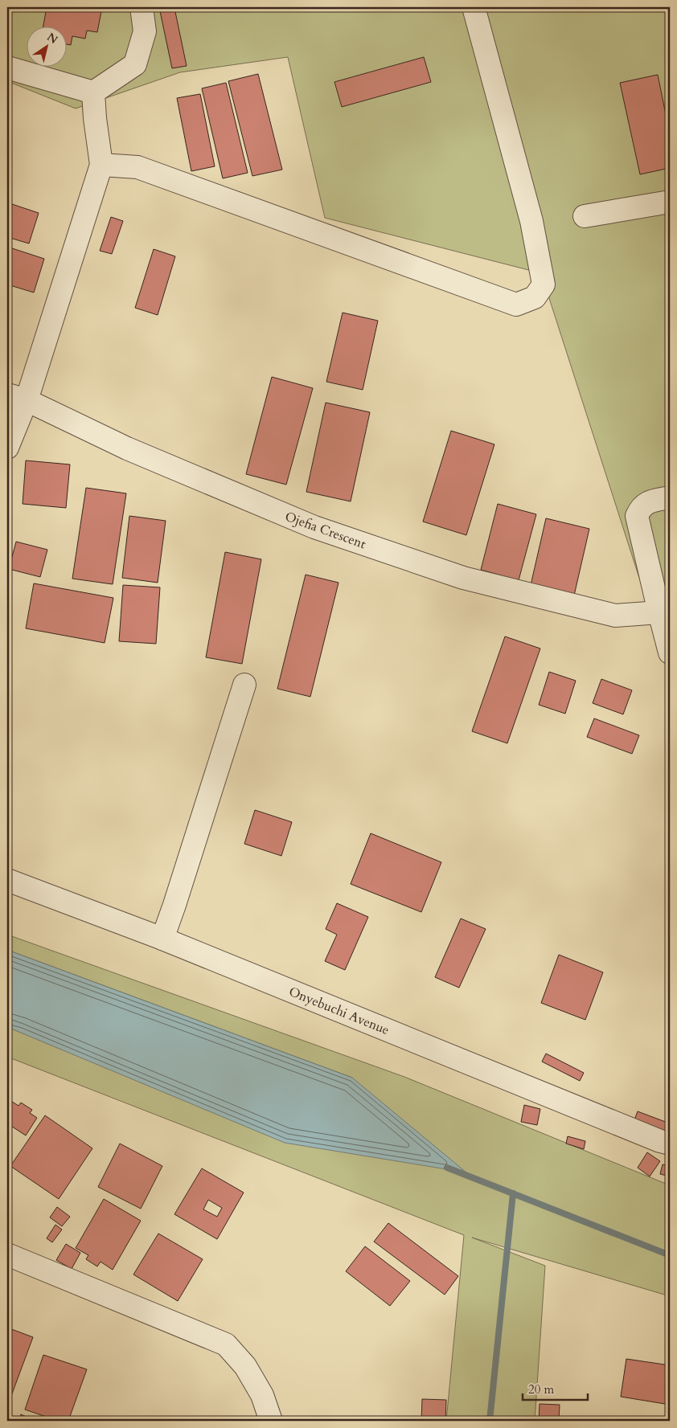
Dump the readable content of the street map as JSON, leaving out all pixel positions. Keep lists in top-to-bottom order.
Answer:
{
  "streets": {
    "street": ["Ojefia Crescent", "Onyebuchi Avenue"]
  },
  "scale_bar": "20 m",
  "north": "top right"
}
